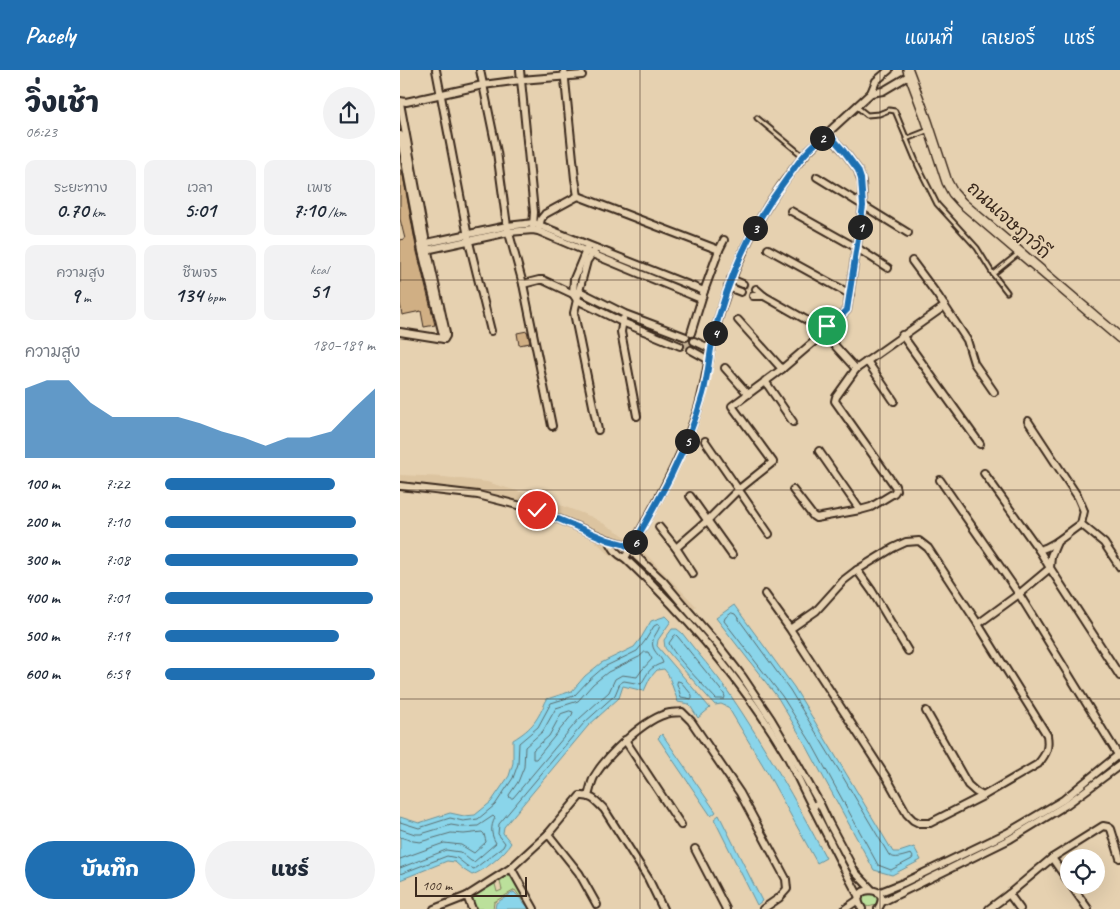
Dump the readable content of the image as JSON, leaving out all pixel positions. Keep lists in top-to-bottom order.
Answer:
{
  "streets": {
    "street": ["ถนนเจษฎาวิถี"]
  },
  "scale_bar": "100 m",
  "page": {
    "header": "Pacely",
    "nav": ["แผนที่", "เลเยอร์", "แชร์"],
    "heading": ["วิ่งเช้า", "06:23"],
    "pins": [
      "2",
      "1",
      "3",
      "4",
      "5",
      "6"
    ],
    "stats": [
      ["ระยะทาง", "0.70 km"],
      ["เวลา", "5:01"],
      ["เพซ", "7:10 /km"],
      ["ความสูง", "9 m"],
      ["ชีพจร", "134 bpm"],
      ["kcal", "51"]
    ],
    "chart": ["ความสูง", "180–189 m"],
    "list": [
      {
        "name": "100 m",
        "note": "7:22"
      },
      {
        "name": "200 m",
        "note": "7:10"
      },
      {
        "name": "300 m",
        "note": "7:08"
      },
      {
        "name": "400 m",
        "note": "7:01"
      },
      {
        "name": "500 m",
        "note": "7:19"
      },
      {
        "name": "600 m",
        "note": "6:59"
      }
    ],
    "buttons": ["บันทึก", "แชร์"],
    "scale": "100 m"
  }
}
